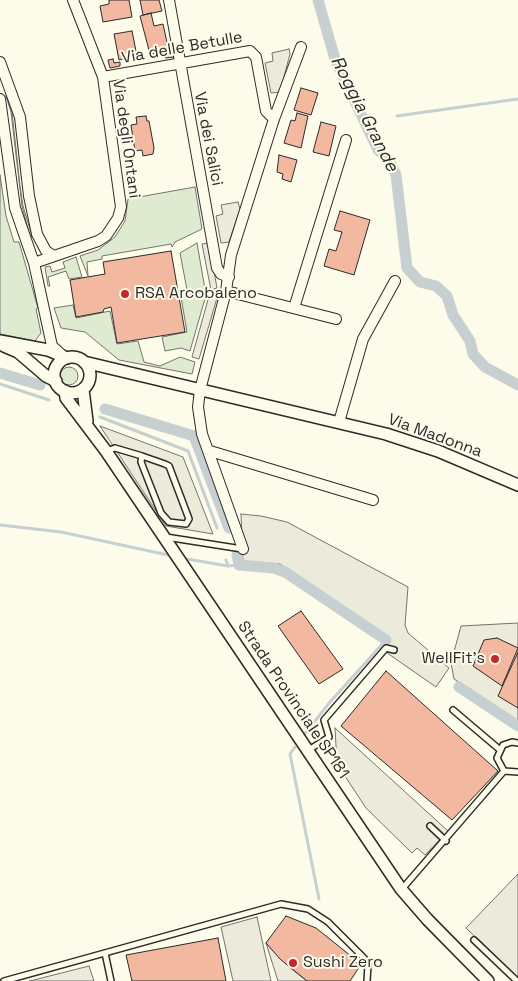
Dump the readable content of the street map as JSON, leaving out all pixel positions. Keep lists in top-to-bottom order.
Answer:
{
  "streets": {
    "street": [
      "Via delle Betulle",
      "Via degli Ontani",
      "Via dei Salici",
      "Via Madonna",
      "Strada Provinciale SP181"
    ]
  },
  "crossings": [
    ["Via delle Betulle", "Via degli Ontani"],
    ["Via delle Betulle", "Via dei Salici"],
    ["Via Madonna", "Strada Provinciale SP181"]
  ],
  "water": ["Roggia Grande"],
  "places": ["RSA Arcobaleno", "WellFit's", "Sushi Zero"]
}
